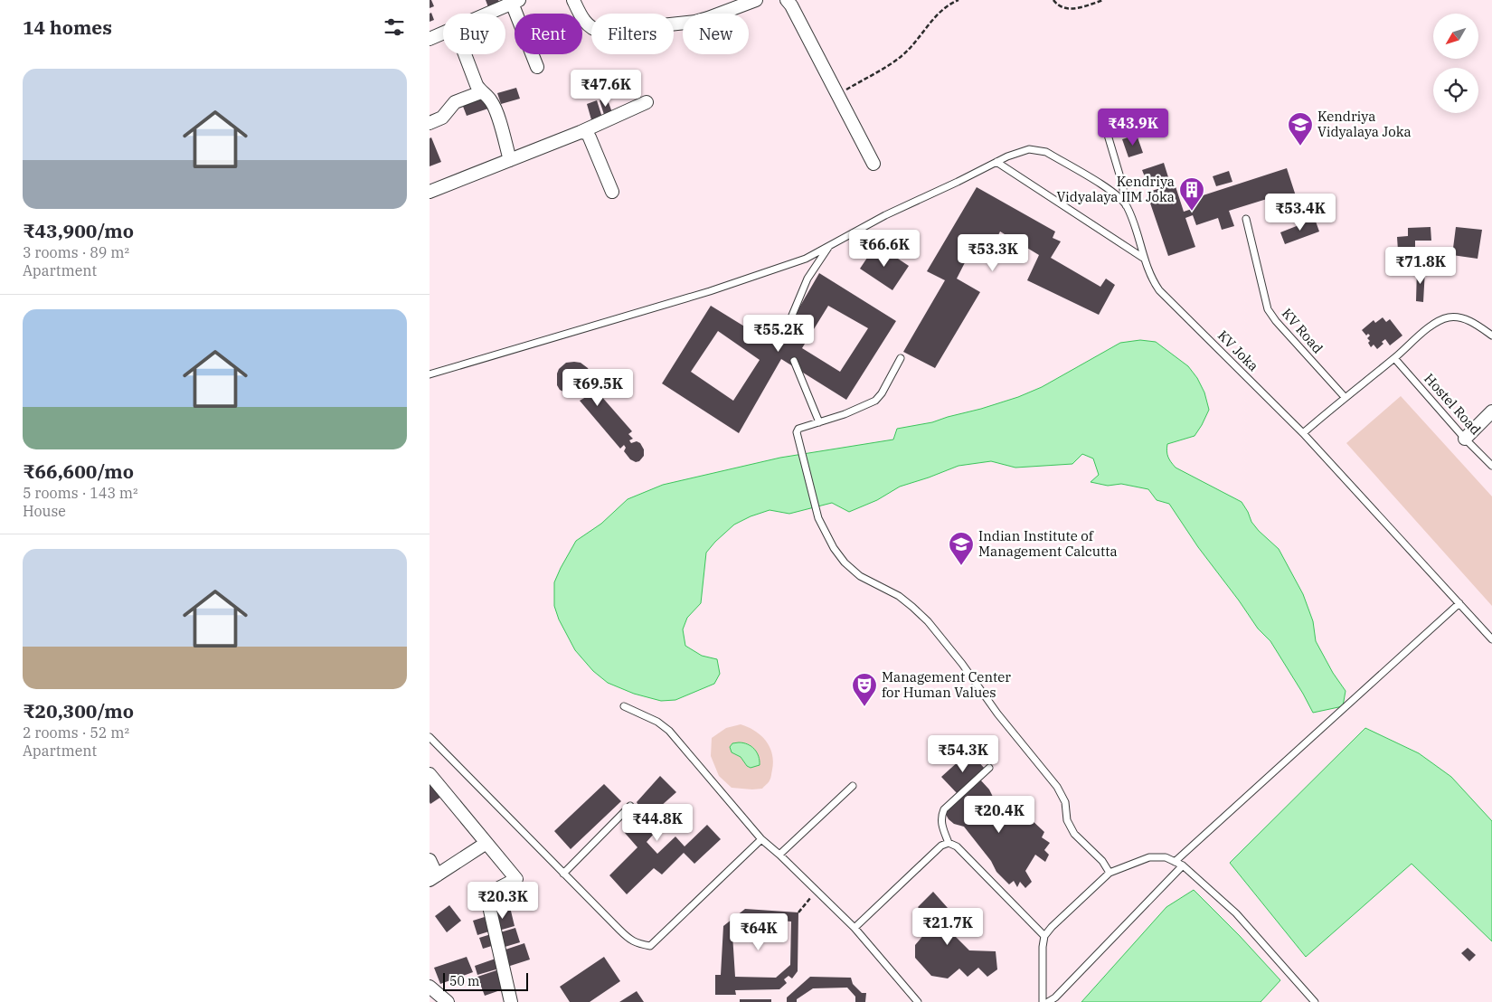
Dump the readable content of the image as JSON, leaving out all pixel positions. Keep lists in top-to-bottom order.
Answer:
{
  "streets": {
    "lane": ["KV Road", "KV Joka", "Hostel Road"]
  },
  "places": {
    "school or university": ["Kendriya Vidyalaya Joka", "Indian Institute of Management Calcutta"],
    "building": ["Kendriya Vidyalaya IIM Joka"],
    "theatre": ["Management Center for Human Values"]
  },
  "scale_bar": "50 m",
  "north": "bottom left",
  "page": {
    "heading": "14 homes",
    "chip": [
      "Buy",
      "Rent",
      "Filters",
      "New"
    ],
    "list": [
      {
        "name": "₹43,900/mo",
        "note": "3 rooms · 89 m² · Apartment"
      },
      {
        "name": "₹66,600/mo",
        "note": "5 rooms · 143 m² · House"
      },
      {
        "name": "₹20,300/mo",
        "note": "2 rooms · 52 m² · Apartment"
      }
    ],
    "price": [
      "₹47.6K",
      "₹43.9K",
      "₹53.4K",
      "₹66.6K",
      "₹53.3K",
      "₹71.8K",
      "₹55.2K",
      "₹69.5K",
      "₹54.3K",
      "₹20.4K",
      "₹44.8K",
      "₹20.3K",
      "₹21.7K",
      "₹64K"
    ],
    "scale": "50 m"
  }
}
